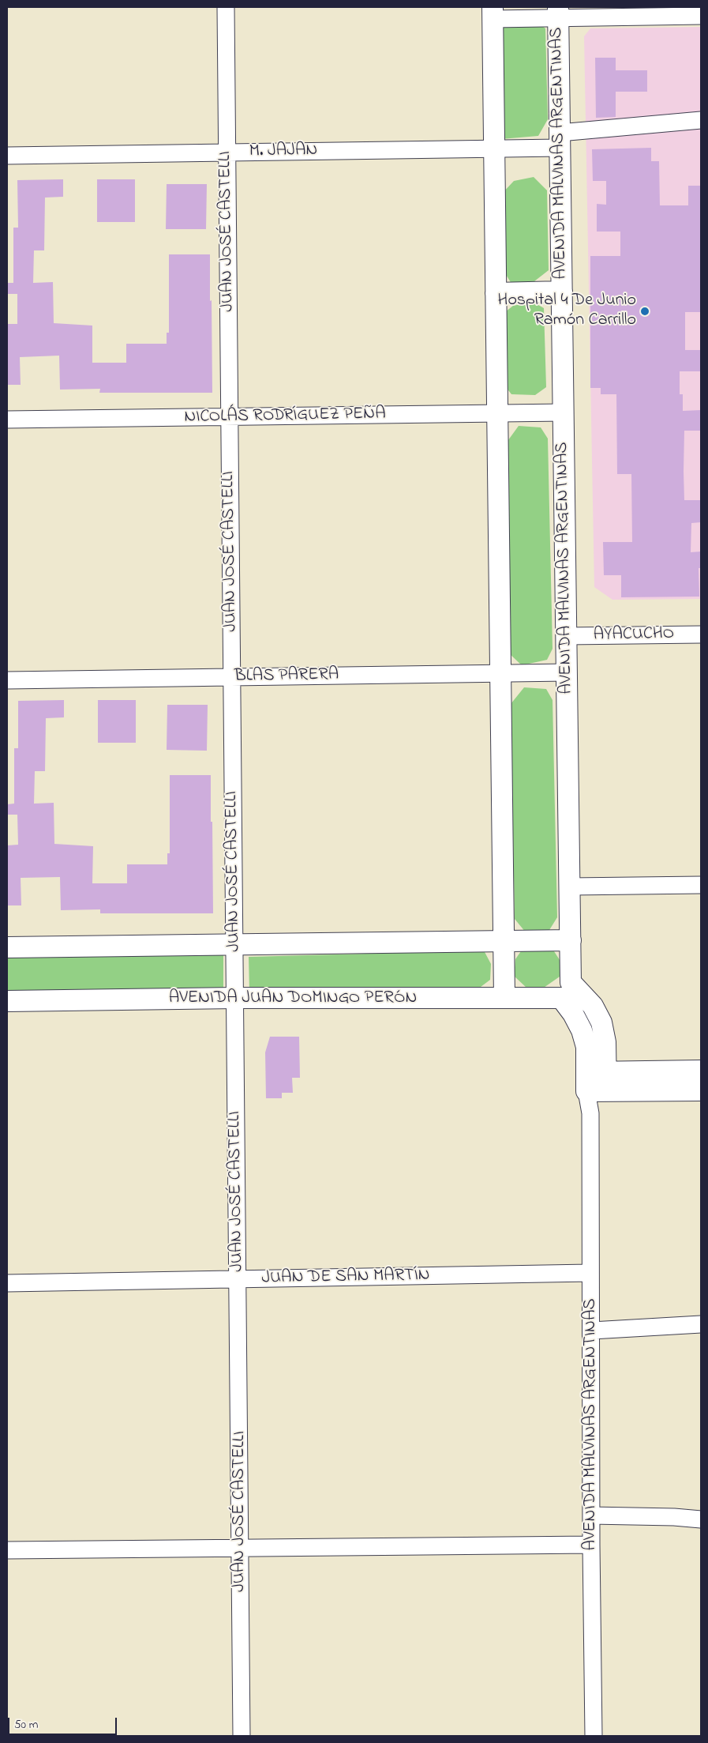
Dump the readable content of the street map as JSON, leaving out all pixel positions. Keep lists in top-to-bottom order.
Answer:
{
  "streets": {
    "main road": ["AVENIDA MALVINAS ARGENTINAS", "AVENIDA JUAN DOMINGO PERÓN"],
    "street": [
      "M. JAJAN",
      "JUAN JOSÉ CASTELLI",
      "NICOLÁS RODRÍGUEZ PEÑA",
      "AYACUCHO",
      "BLAS PARERA",
      "JUAN DE SAN MARTÍN"
    ]
  },
  "crossings": [
    ["M. JAJAN", "AVENIDA MALVINAS ARGENTINAS"],
    ["M. JAJAN", "JUAN JOSÉ CASTELLI"],
    ["AVENIDA MALVINAS ARGENTINAS", "NICOLÁS RODRÍGUEZ PEÑA"],
    ["AVENIDA MALVINAS ARGENTINAS", "AYACUCHO"],
    ["AVENIDA MALVINAS ARGENTINAS", "BLAS PARERA"],
    ["AVENIDA MALVINAS ARGENTINAS", "AVENIDA JUAN DOMINGO PERÓN"],
    ["AVENIDA MALVINAS ARGENTINAS", "JUAN DE SAN MARTÍN"],
    ["JUAN JOSÉ CASTELLI", "NICOLÁS RODRÍGUEZ PEÑA"],
    ["JUAN JOSÉ CASTELLI", "BLAS PARERA"],
    ["JUAN JOSÉ CASTELLI", "AVENIDA JUAN DOMINGO PERÓN"],
    ["JUAN JOSÉ CASTELLI", "JUAN DE SAN MARTÍN"]
  ],
  "places": ["Hospital 4 De Junio Ramón Carrillo"],
  "scale_bar": "50 m"
}
